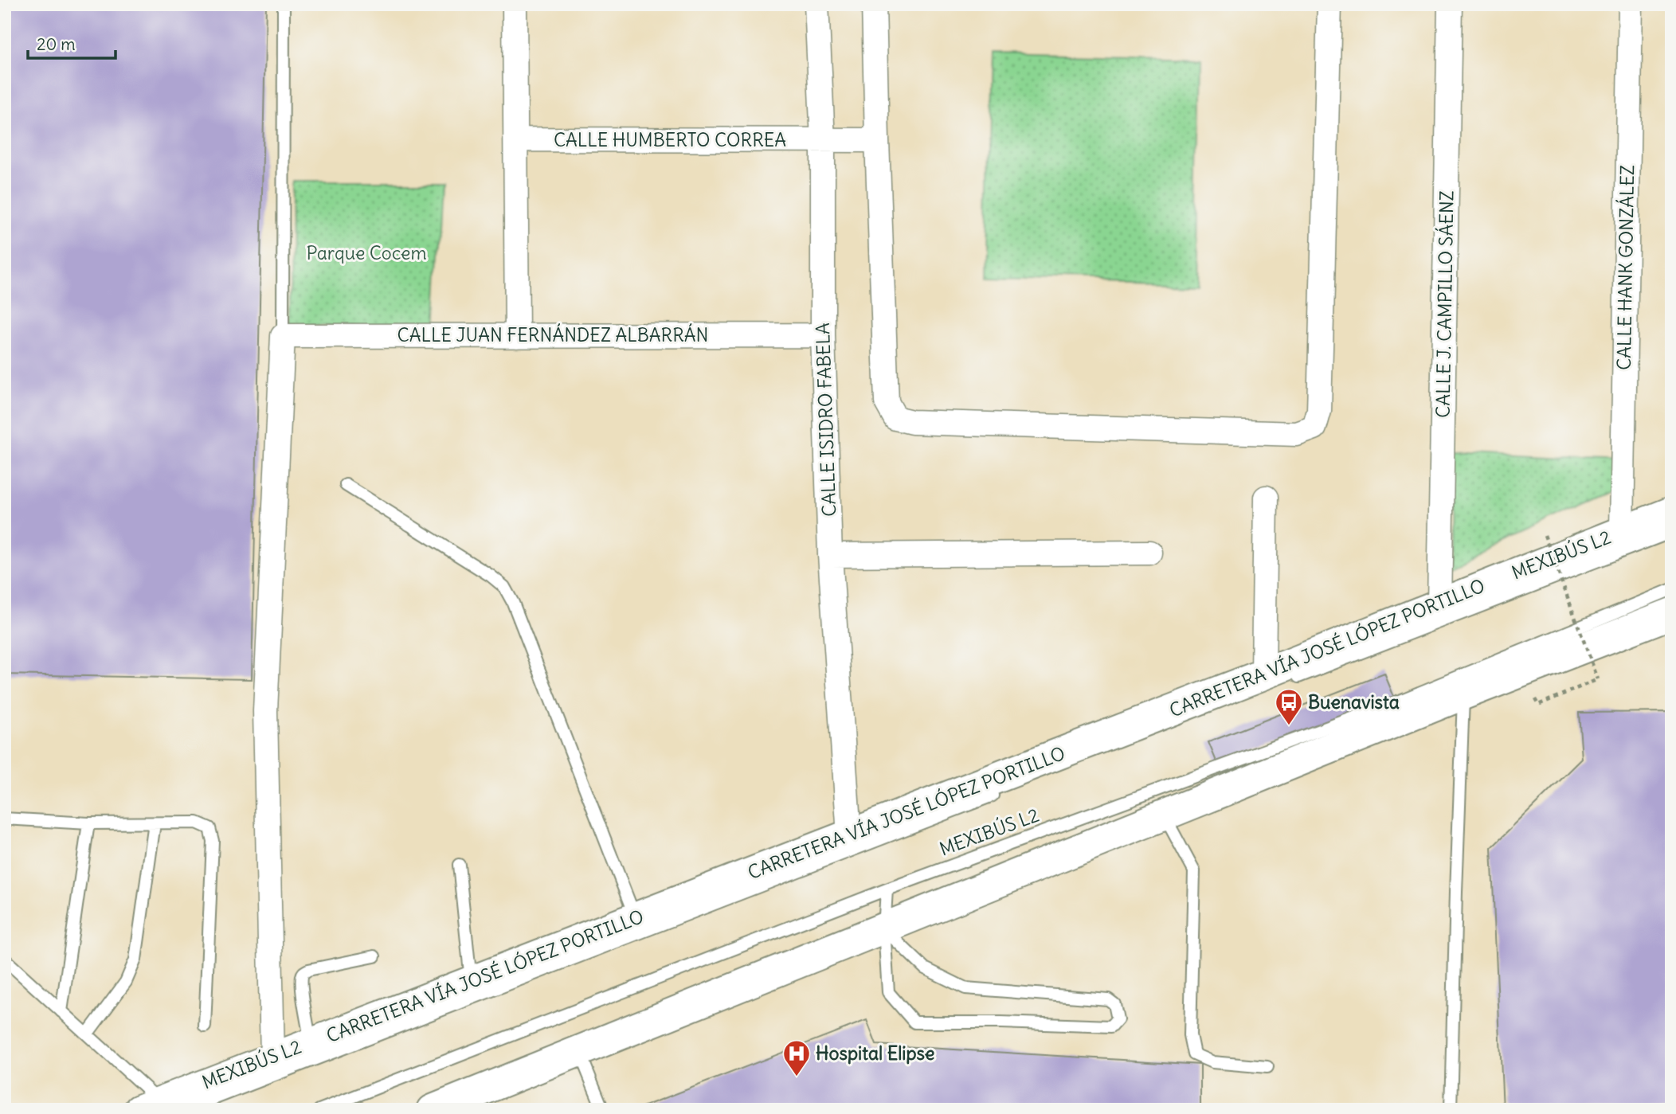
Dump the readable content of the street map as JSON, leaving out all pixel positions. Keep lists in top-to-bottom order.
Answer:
{
  "streets": {
    "main road": ["CARRETERA VÍA JOSÉ LÓPEZ PORTILLO"],
    "street": [
      "CALLE HUMBERTO CORREA",
      "CALLE HANK GONZÁLEZ",
      "CALLE J. CAMPILLO SÁENZ",
      "CALLE JUAN FERNÁNDEZ ALBARRÁN",
      "CALLE ISIDRO FABELA"
    ],
    "lane": ["MEXIBÚS L2"]
  },
  "crossings": [
    ["CALLE HUMBERTO CORREA", "CALLE ISIDRO FABELA"],
    ["CALLE HANK GONZÁLEZ", "CARRETERA VÍA JOSÉ LÓPEZ PORTILLO"],
    ["CALLE J. CAMPILLO SÁENZ", "CARRETERA VÍA JOSÉ LÓPEZ PORTILLO"],
    ["CALLE JUAN FERNÁNDEZ ALBARRÁN", "CALLE ISIDRO FABELA"],
    ["CALLE ISIDRO FABELA", "CARRETERA VÍA JOSÉ LÓPEZ PORTILLO"],
    ["MEXIBÚS L2", "CARRETERA VÍA JOSÉ LÓPEZ PORTILLO"]
  ],
  "parks": ["Parque Cocem"],
  "places": {
    "bus stop": ["Buenavista"],
    "hospital": ["Hospital Elipse"]
  },
  "scale_bar": "20 m"
}
